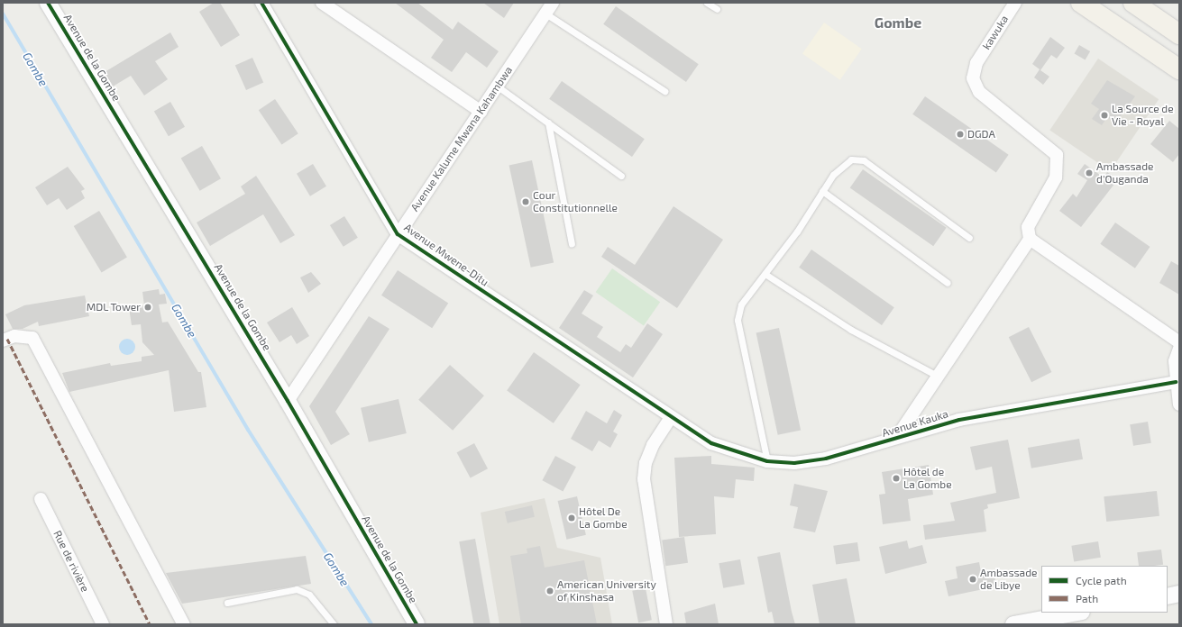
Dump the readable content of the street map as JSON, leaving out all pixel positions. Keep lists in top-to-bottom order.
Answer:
{
  "streets": {
    "street": [
      "kawuka",
      "Avenue de la Gombe",
      "Avenue Kalume Mwana Kahambwa",
      "Avenue Mwene-Ditu",
      "Avenue Kauka",
      "Rue de rivière"
    ]
  },
  "crossings": [
    ["Avenue de la Gombe", "Avenue Kalume Mwana Kahambwa"],
    ["Avenue Kalume Mwana Kahambwa", "Avenue Mwene-Ditu"],
    ["Avenue Mwene-Ditu", "Avenue Kauka"]
  ],
  "districts": ["Gombe"],
  "water": ["Gombe"],
  "places": [
    "La Source de Vie - Royal",
    "DGDA",
    "Ambassade d'Ouganda",
    "Cour Constitutionnelle",
    "MDL Tower",
    "Hôtel de La Gombe",
    "Hôtel De La Gombe",
    "Ambassade de Libye",
    "American University of Kinshasa"
  ],
  "legend": ["Cycle path", "Path"]
}
